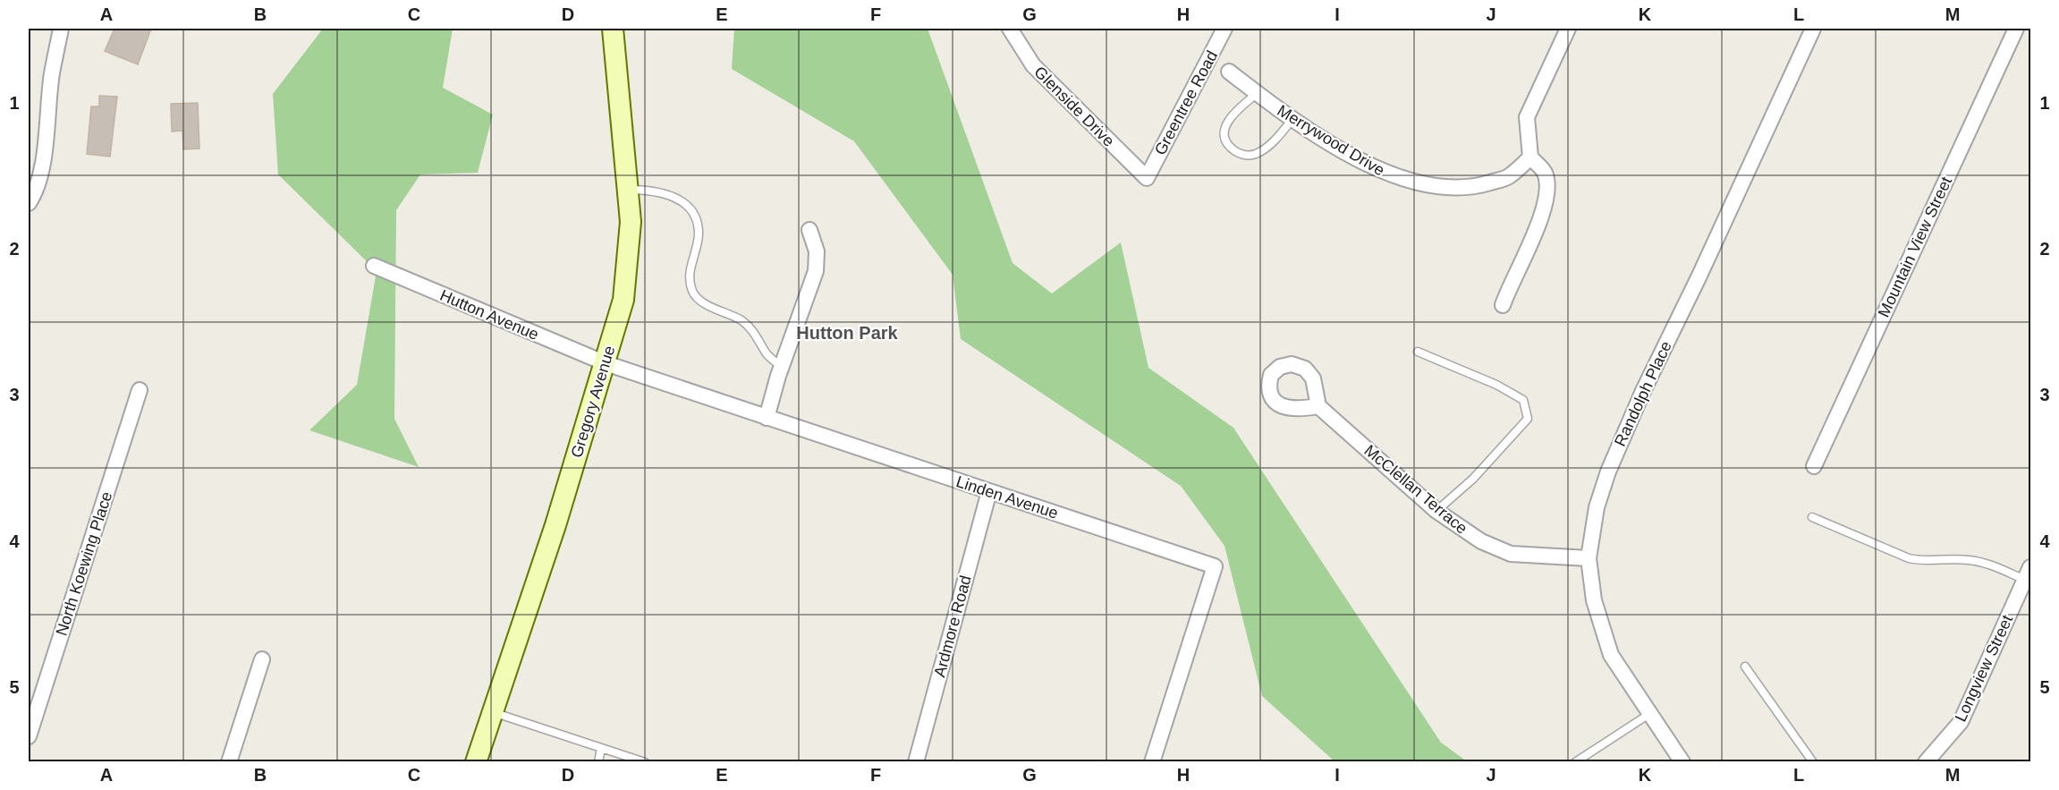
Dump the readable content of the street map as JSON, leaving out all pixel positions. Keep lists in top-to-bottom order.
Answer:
{
  "streets": {
    "main road": ["Gregory Avenue"],
    "street": [
      "Greentree Road",
      "Glenside Drive",
      "Merrywood Drive",
      "Mountain View Street",
      "Hutton Avenue",
      "Randolph Place",
      "McClellan Terrace",
      "Linden Avenue",
      "North Koewing Place",
      "Ardmore Road",
      "Longview Street"
    ]
  },
  "crossings": [
    ["Greentree Road", "Glenside Drive"],
    ["Hutton Avenue", "Gregory Avenue"],
    ["Hutton Avenue", "Linden Avenue"],
    ["Randolph Place", "McClellan Terrace"],
    ["Gregory Avenue", "Linden Avenue"],
    ["Linden Avenue", "Ardmore Road"]
  ],
  "districts": ["Hutton Park"],
  "grid": {
    "columns": [
      "A",
      "B",
      "C",
      "D",
      "E",
      "F",
      "G",
      "H",
      "I",
      "J",
      "K",
      "L",
      "M"
    ],
    "rows": [
      "1",
      "2",
      "3",
      "4",
      "5"
    ]
  }
}
